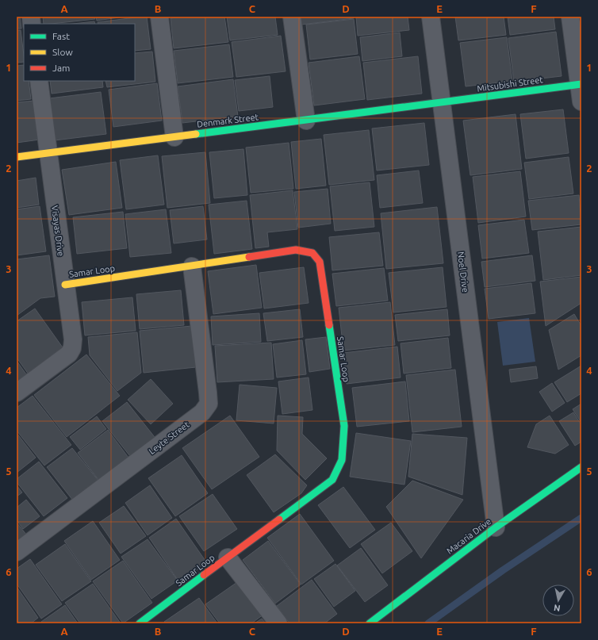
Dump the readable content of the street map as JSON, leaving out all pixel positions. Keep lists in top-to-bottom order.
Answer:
{
  "streets": {
    "street": [
      "Mitsubishi Street",
      "Denmark Street",
      "Visayas Drive",
      "Samar Loop",
      "Noel Drive",
      "Leyte Street",
      "Macaria Drive"
    ]
  },
  "crossings": [
    ["Mitsubishi Street", "Denmark Street"],
    ["Mitsubishi Street", "Noel Drive"],
    ["Denmark Street", "Visayas Drive"],
    ["Denmark Street", "Noel Drive"],
    ["Visayas Drive", "Samar Loop"],
    ["Samar Loop", "Leyte Street"],
    ["Noel Drive", "Macaria Drive"]
  ],
  "legend": ["Fast", "Slow", "Jam"],
  "north": "bottom",
  "grid": {
    "columns": [
      "A",
      "B",
      "C",
      "D",
      "E",
      "F"
    ],
    "rows": [
      "1",
      "2",
      "3",
      "4",
      "5",
      "6"
    ]
  }
}
